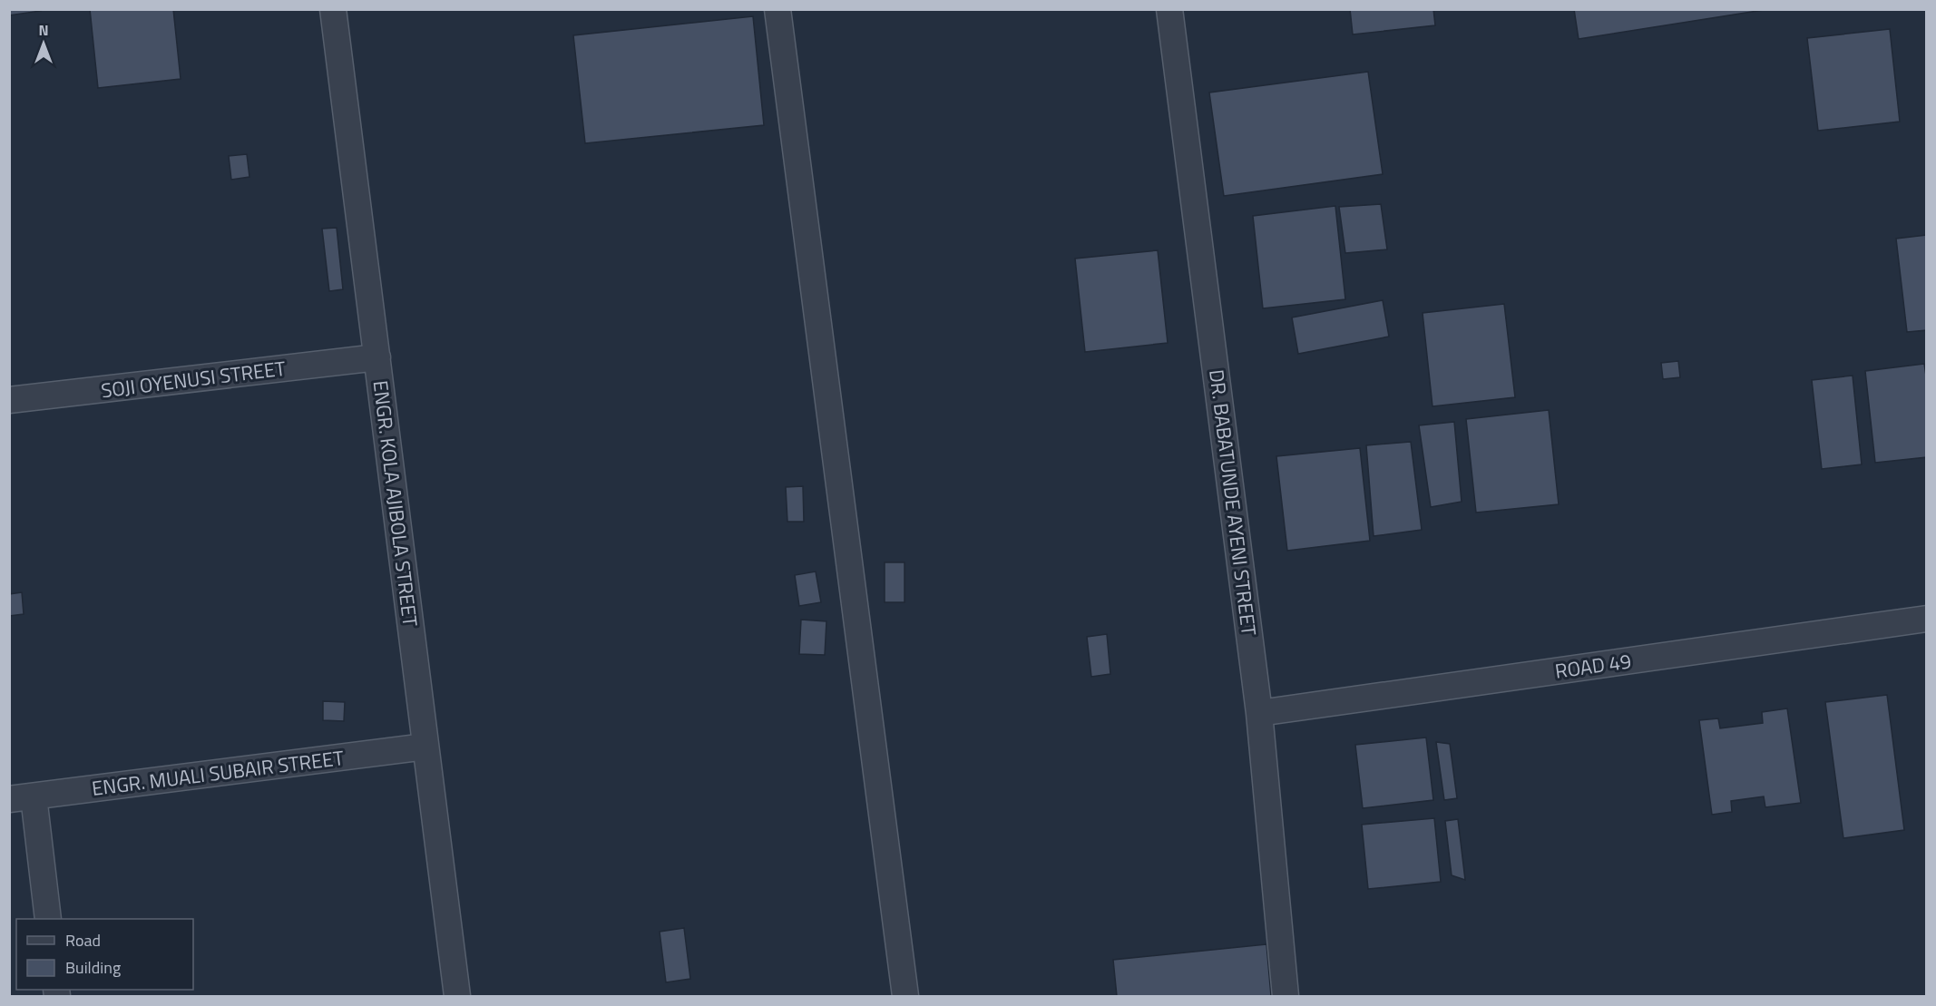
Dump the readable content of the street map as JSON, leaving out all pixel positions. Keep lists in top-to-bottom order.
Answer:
{
  "streets": {
    "street": [
      "SOJI OYENUSI STREET",
      "DR. BABATUNDE AYENI STREET",
      "ENGR. KOLA AJIBOLA STREET",
      "ROAD 49",
      "ENGR. MUALI SUBAIR STREET"
    ]
  },
  "crossings": [
    ["SOJI OYENUSI STREET", "ENGR. KOLA AJIBOLA STREET"],
    ["DR. BABATUNDE AYENI STREET", "ROAD 49"],
    ["ENGR. KOLA AJIBOLA STREET", "ENGR. MUALI SUBAIR STREET"]
  ],
  "legend": ["Road", "Building"],
  "north": "top"
}
